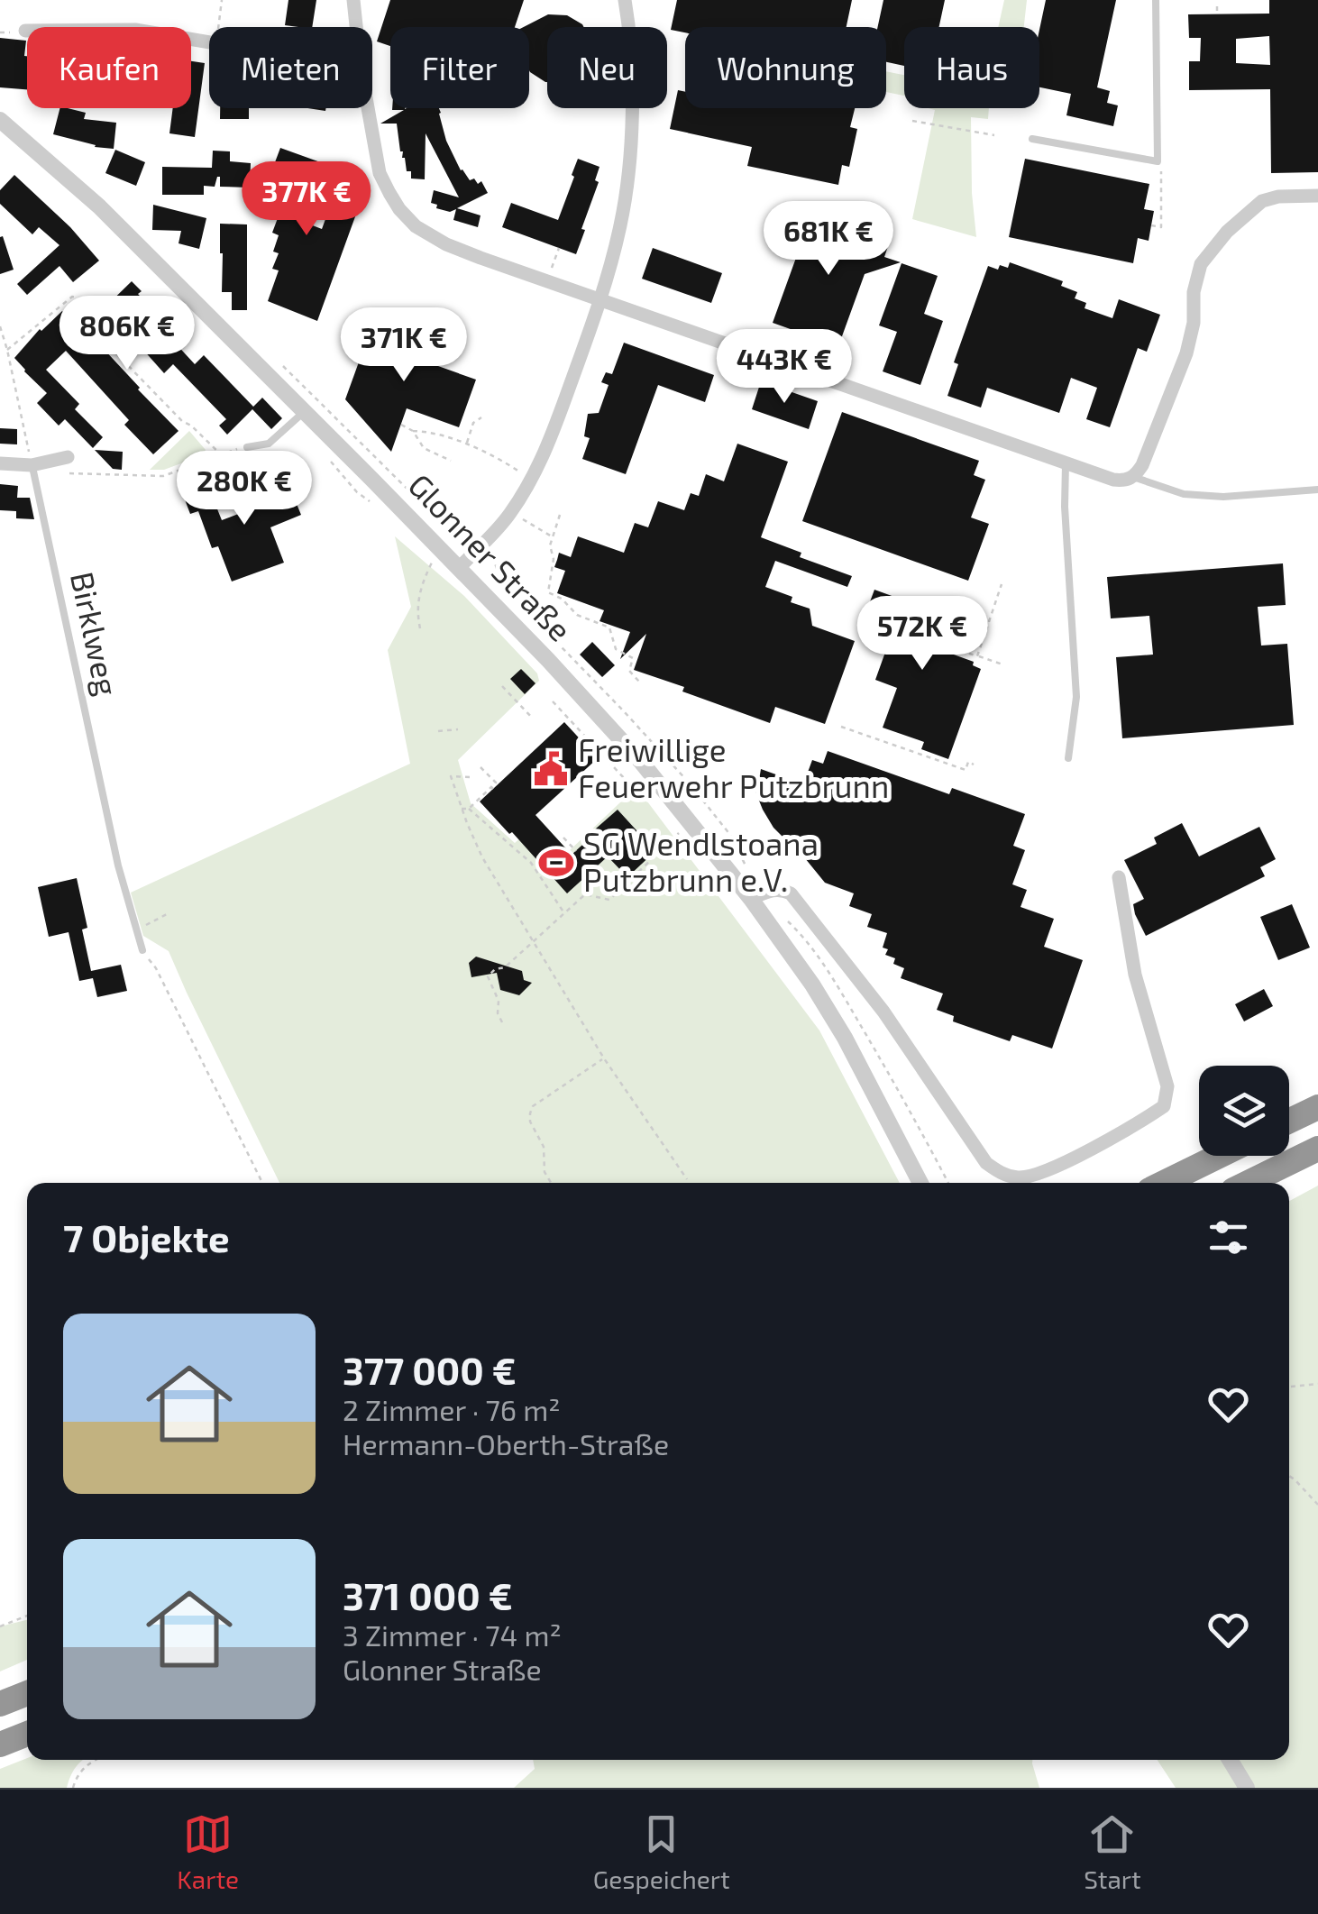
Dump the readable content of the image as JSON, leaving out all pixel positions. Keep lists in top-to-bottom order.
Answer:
{
  "streets": {
    "street": ["Glonner Straße"],
    "lane": ["Birklweg"]
  },
  "places": {
    "public building": ["Freiwillige Feuerwehr Putzbrunn"],
    "sports": ["SG Wendlstoana Putzbrunn e.V."]
  },
  "page": {
    "chip": [
      "Kaufen",
      "Mieten",
      "Filter",
      "Neu",
      "Wohnung",
      "Haus"
    ],
    "price": [
      "377K €",
      "681K €",
      "806K €",
      "371K €",
      "443K €",
      "280K €",
      "572K €"
    ],
    "heading": "7 Objekte",
    "list": [
      {
        "name": "377 000 €",
        "note": "2 Zimmer · 76 m² · Hermann-Oberth-Straße"
      },
      {
        "name": "371 000 €",
        "note": "3 Zimmer · 74 m² · Glonner Straße"
      }
    ],
    "tabs": ["Karte", "Gespeichert", "Start"]
  }
}
